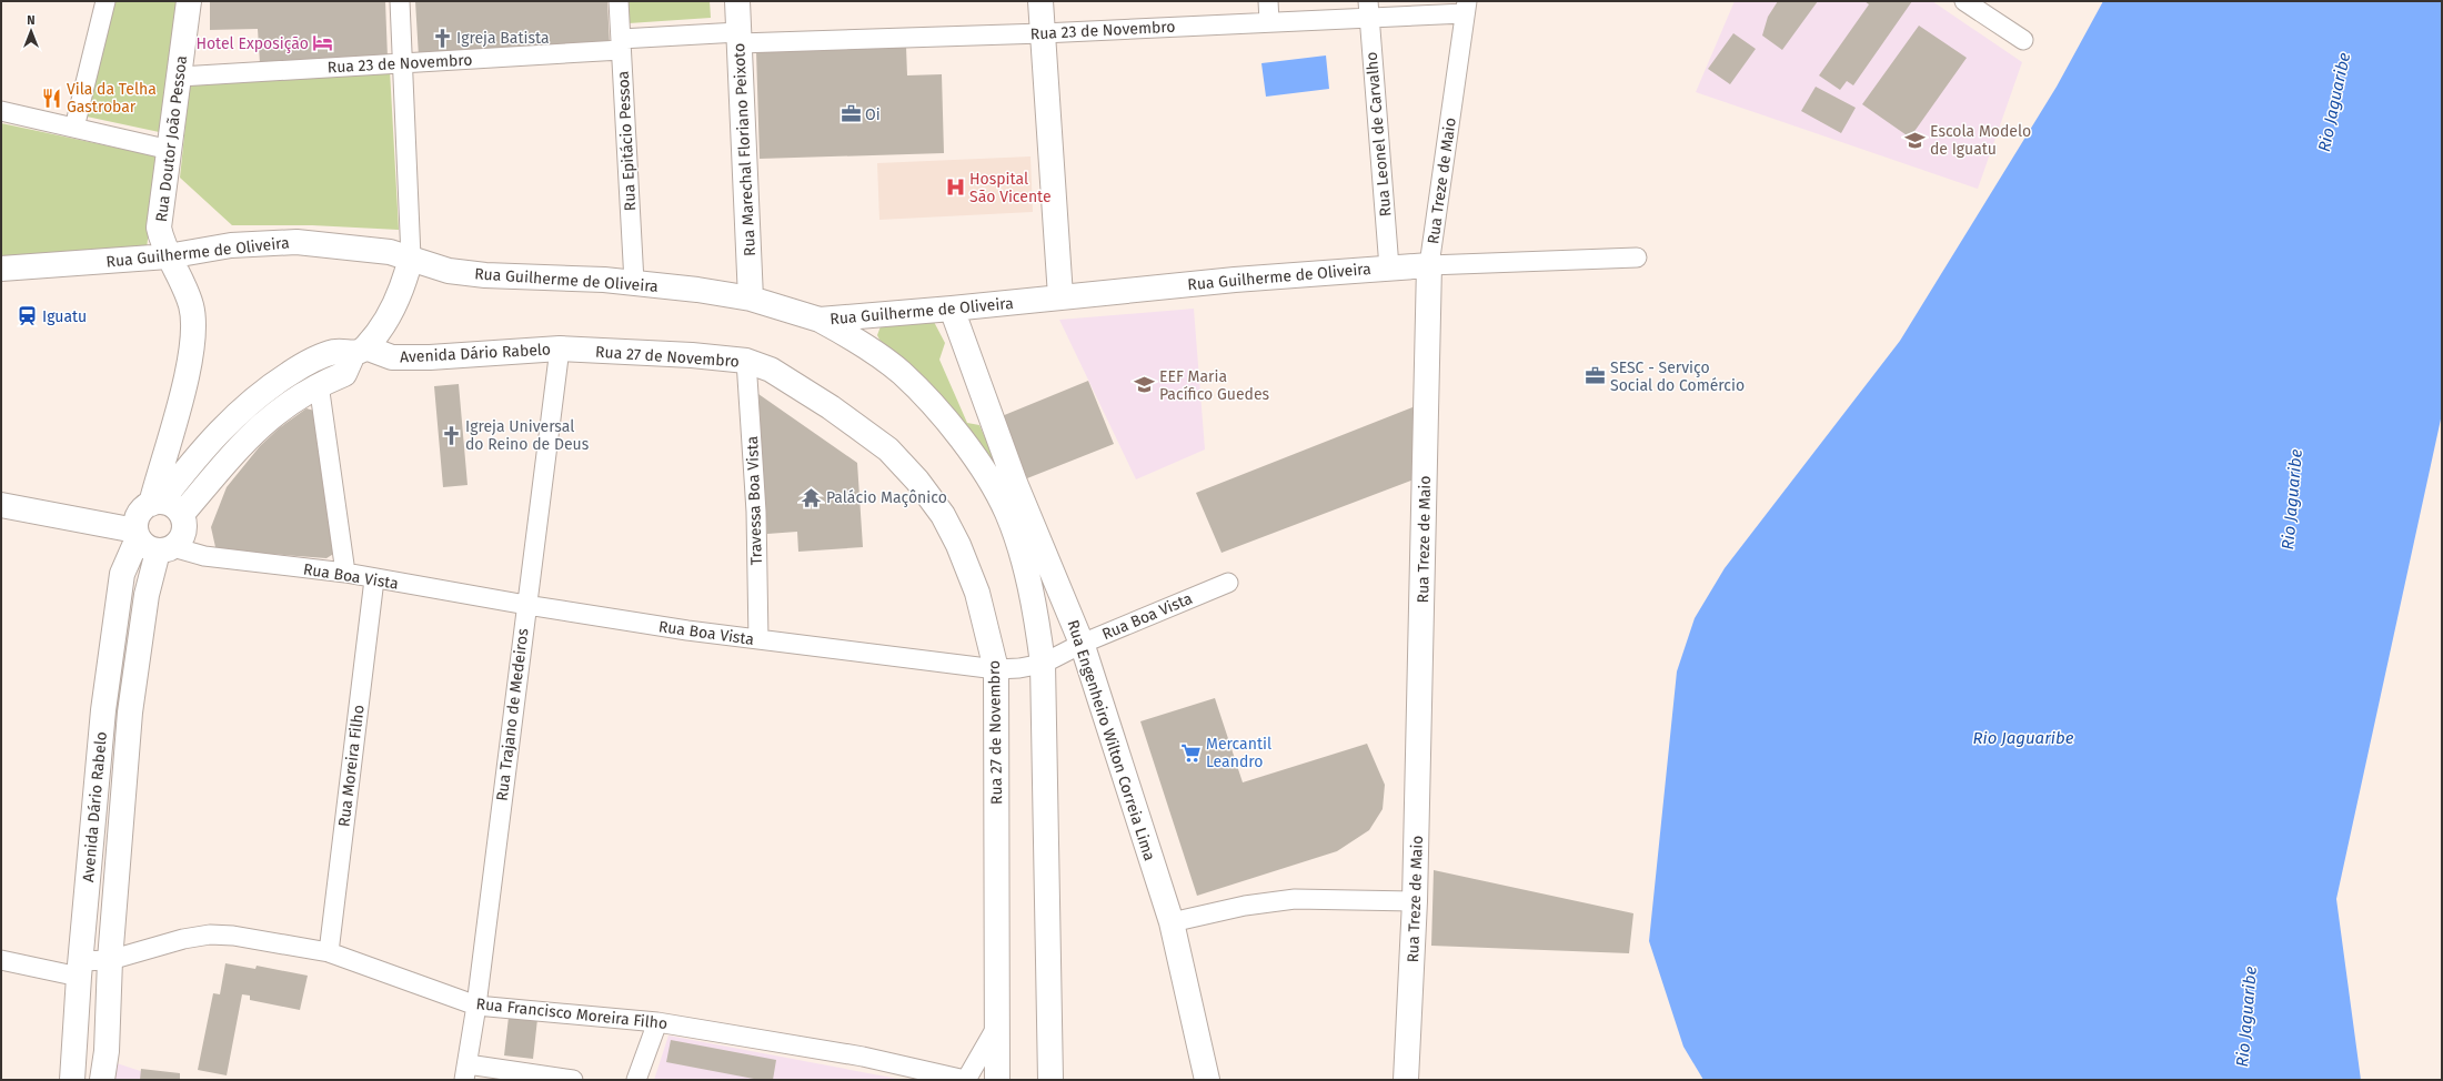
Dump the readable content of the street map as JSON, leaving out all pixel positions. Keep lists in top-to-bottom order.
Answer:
{
  "streets": {
    "main road": [
      "Rua Doutor João Pessoa",
      "Rua Marechal Floriano Peixoto",
      "Rua Treze de Maio",
      "Rua Guilherme de Oliveira",
      "Avenida Dário Rabelo",
      "Rua 27 de Novembro",
      "Rua Engenheiro Wilton Correia Lima"
    ],
    "street": [
      "Rua 23 de Novembro",
      "Rua Leonel de Carvalho",
      "Rua Epitácio Pessoa",
      "Travessa Boa Vista",
      "Rua Boa Vista",
      "Rua Trajano de Medeiros",
      "Rua Moreira Filho",
      "Rua Francisco Moreira Filho"
    ]
  },
  "crossings": [
    ["Rua 23 de Novembro", "Rua Leonel de Carvalho"],
    ["Rua 23 de Novembro", "Rua Doutor João Pessoa"],
    ["Rua 23 de Novembro", "Rua Epitácio Pessoa"],
    ["Rua 23 de Novembro", "Rua Marechal Floriano Peixoto"],
    ["Rua 23 de Novembro", "Rua Treze de Maio"],
    ["Rua Leonel de Carvalho", "Rua Guilherme de Oliveira"],
    ["Rua Doutor João Pessoa", "Rua Guilherme de Oliveira"],
    ["Rua Doutor João Pessoa", "Avenida Dário Rabelo"],
    ["Rua Doutor João Pessoa", "Rua Boa Vista"],
    ["Rua Epitácio Pessoa", "Rua Guilherme de Oliveira"],
    ["Rua Marechal Floriano Peixoto", "Rua Guilherme de Oliveira"],
    ["Rua Treze de Maio", "Rua Guilherme de Oliveira"],
    ["Rua Guilherme de Oliveira", "Rua Engenheiro Wilton Correia Lima"],
    ["Avenida Dário Rabelo", "Rua 27 de Novembro"],
    ["Avenida Dário Rabelo", "Rua Boa Vista"],
    ["Avenida Dário Rabelo", "Rua Trajano de Medeiros"],
    ["Avenida Dário Rabelo", "Rua Francisco Moreira Filho"],
    ["Rua 27 de Novembro", "Travessa Boa Vista"],
    ["Rua 27 de Novembro", "Rua Boa Vista"],
    ["Rua 27 de Novembro", "Rua Trajano de Medeiros"],
    ["Travessa Boa Vista", "Rua Boa Vista"],
    ["Rua Boa Vista", "Rua Trajano de Medeiros"],
    ["Rua Boa Vista", "Rua Engenheiro Wilton Correia Lima"],
    ["Rua Boa Vista", "Rua Moreira Filho"],
    ["Rua Trajano de Medeiros", "Rua Francisco Moreira Filho"],
    ["Rua Moreira Filho", "Rua Francisco Moreira Filho"]
  ],
  "water": ["Rio Jaguaribe"],
  "places": {
    "church": ["Igreja Batista", "Igreja Universal do Reino de Deus"],
    "hotel": ["Hotel Exposição"],
    "restaurant": ["Vila da Telha Gastrobar"],
    "office": ["Oi", "SESC - Serviço Social do Comércio"],
    "school or university": ["Escola Modelo de Iguatu", "EEF Maria Pacífico Guedes"],
    "hospital": ["Hospital São Vicente"],
    "station": ["Iguatu"],
    "temple": ["Palácio Maçônico"],
    "supermarket": ["Mercantil Leandro"]
  },
  "north": "top"
}
